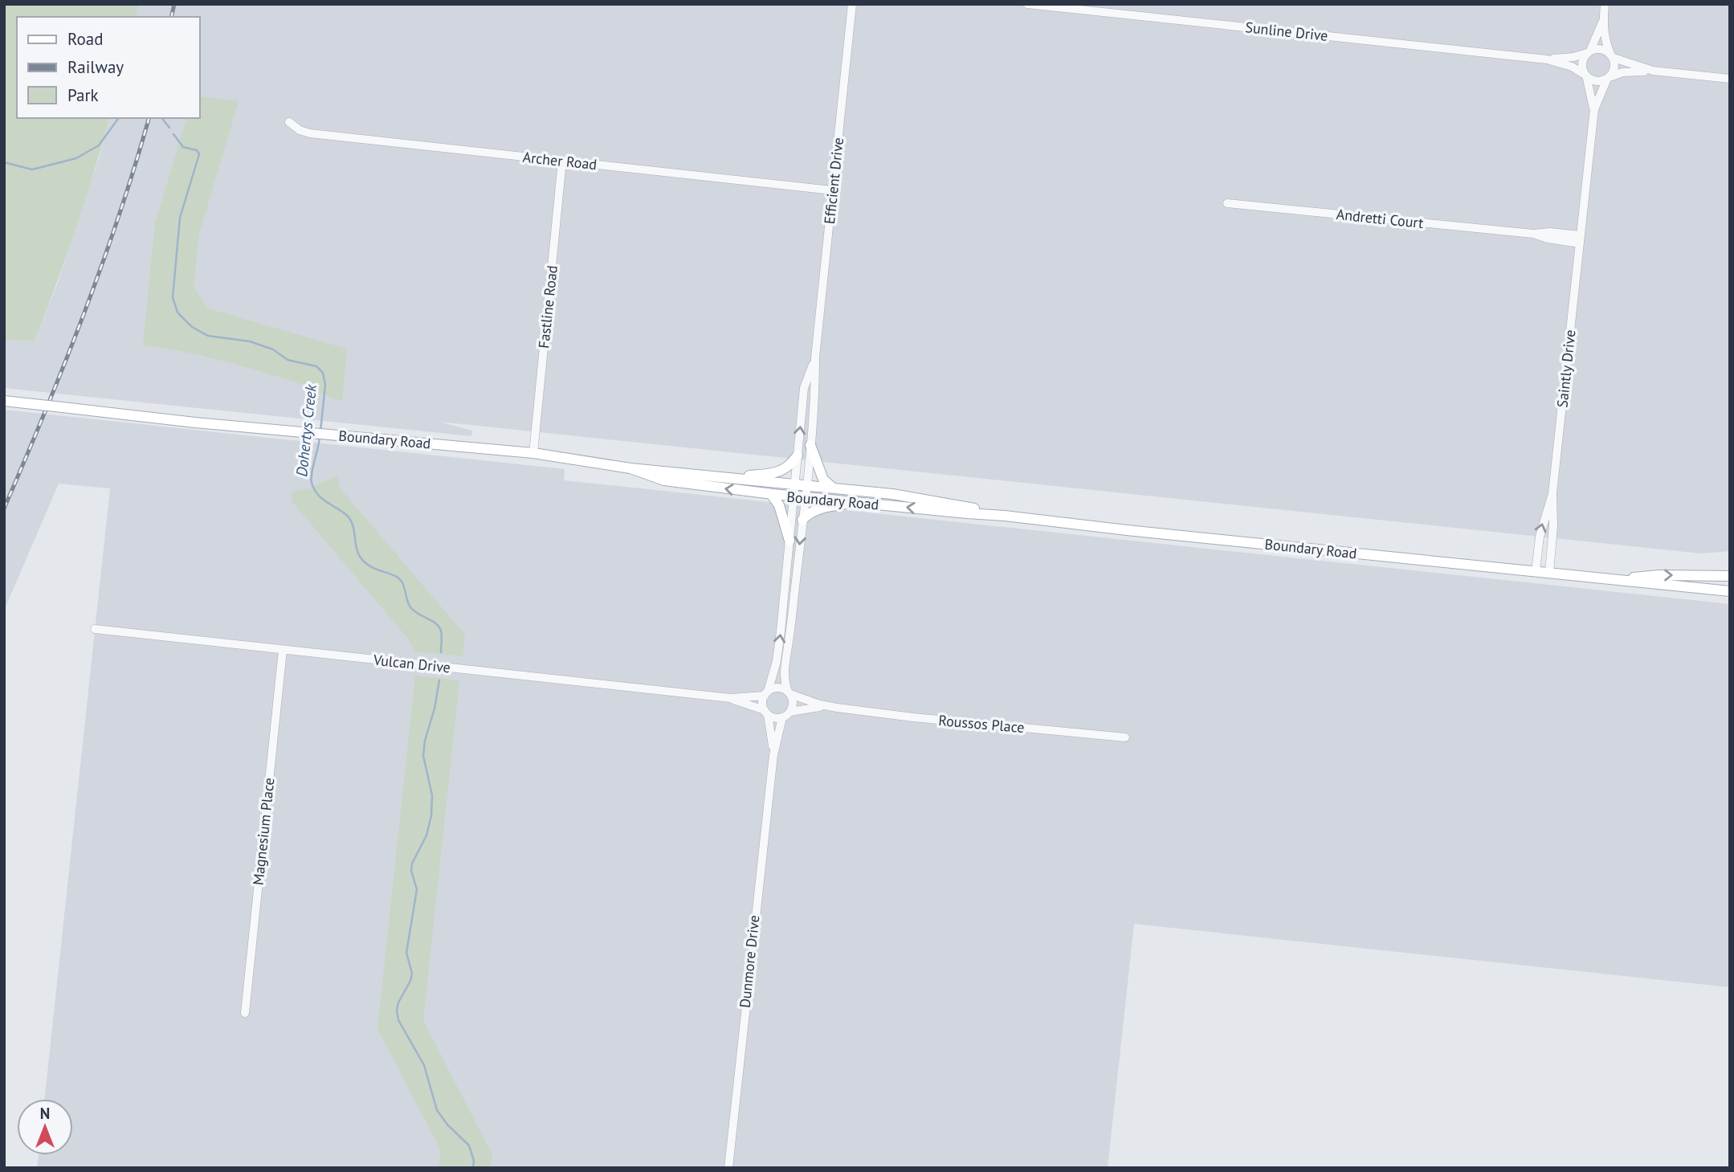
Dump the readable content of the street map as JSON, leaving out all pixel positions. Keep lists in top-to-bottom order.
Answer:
{
  "streets": {
    "main road": ["Boundary Road"],
    "street": [
      "Sunline Drive",
      "Archer Road",
      "Efficient Drive",
      "Andretti Court",
      "Fastline Road",
      "Saintly Drive",
      "Vulcan Drive",
      "Roussos Place",
      "Magnesium Place",
      "Dunmore Drive"
    ]
  },
  "crossings": [
    ["Sunline Drive", "Saintly Drive"],
    ["Archer Road", "Efficient Drive"],
    ["Archer Road", "Fastline Road"],
    ["Efficient Drive", "Boundary Road"],
    ["Andretti Court", "Saintly Drive"],
    ["Fastline Road", "Boundary Road"],
    ["Saintly Drive", "Boundary Road"],
    ["Vulcan Drive", "Roussos Place"],
    ["Vulcan Drive", "Magnesium Place"],
    ["Vulcan Drive", "Dunmore Drive"],
    ["Roussos Place", "Dunmore Drive"]
  ],
  "water": ["Dohertys Creek"],
  "legend": ["Road", "Railway", "Park"],
  "north": "top"
}
